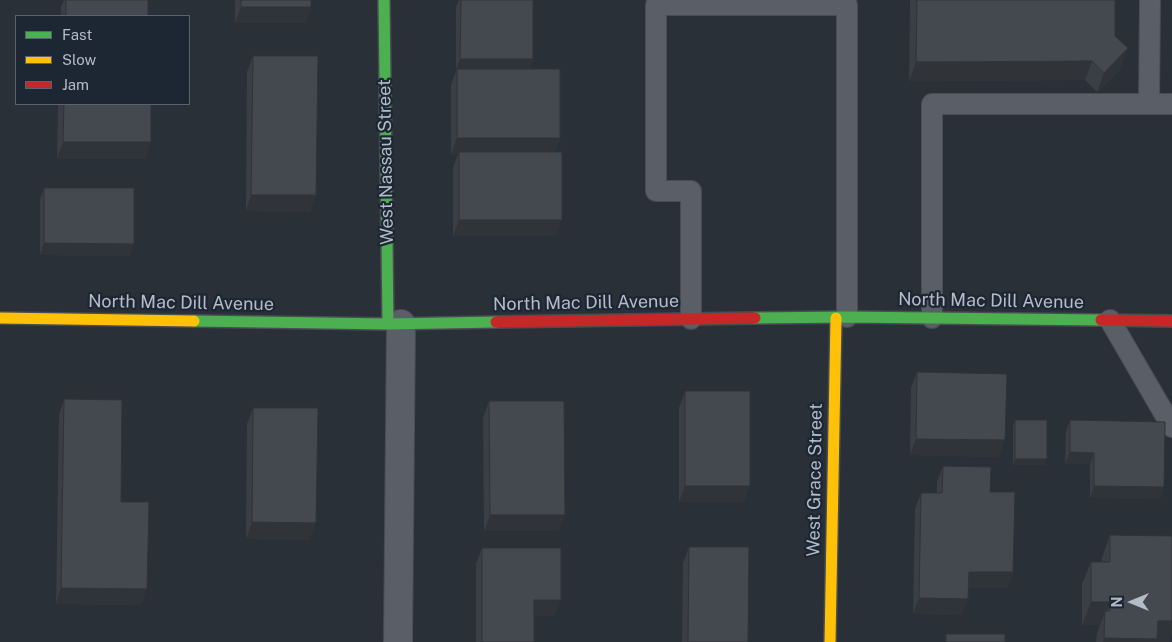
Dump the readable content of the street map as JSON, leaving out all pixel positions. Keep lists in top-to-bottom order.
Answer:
{
  "streets": {
    "street": ["West Nassau Street", "North Mac Dill Avenue", "West Grace Street"]
  },
  "crossings": [
    ["West Nassau Street", "North Mac Dill Avenue"],
    ["North Mac Dill Avenue", "West Grace Street"]
  ],
  "legend": ["Fast", "Slow", "Jam"],
  "north": "left"
}
